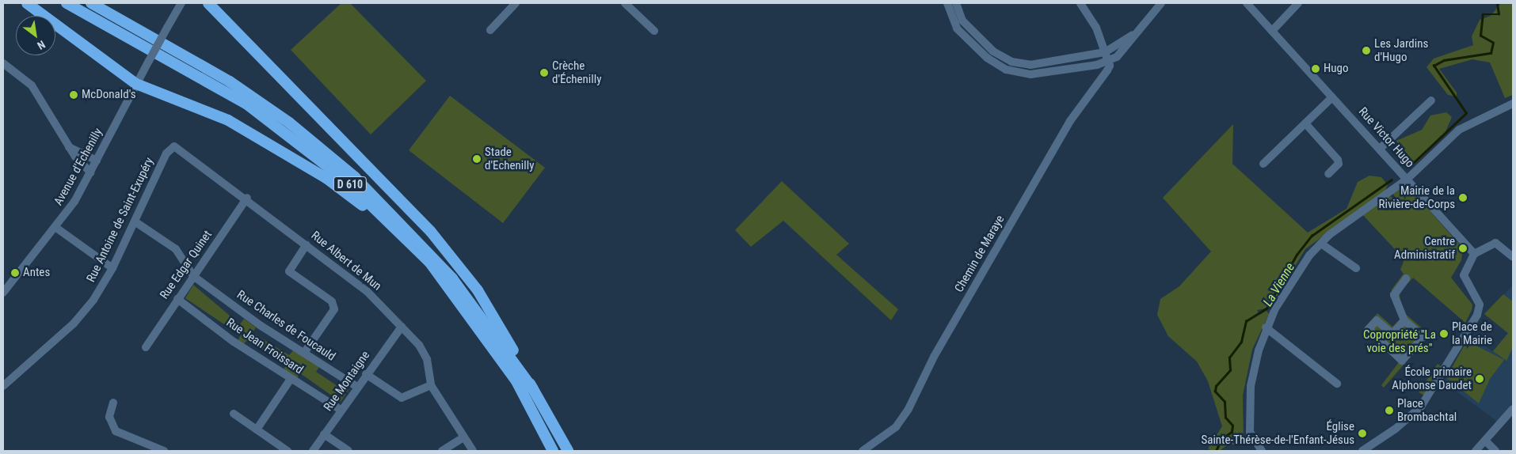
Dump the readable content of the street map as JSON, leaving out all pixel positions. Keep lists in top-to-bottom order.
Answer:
{
  "streets": {
    "highway": ["D 610"],
    "street": [
      "Rue Victor Hugo",
      "Avenue d'Echenilly",
      "Rue Antoine de Saint-Exupéry",
      "Chemin de Maraye",
      "Rue Albert de Mun",
      "Rue Edgar Quinet",
      "Rue Charles de Foucauld",
      "Rue Jean Froissard",
      "Rue Montaigne"
    ]
  },
  "crossings": [
    ["Rue Antoine de Saint-Exupéry", "Rue Albert de Mun"],
    ["Rue Antoine de Saint-Exupéry", "Rue Charles de Foucauld"],
    ["Rue Albert de Mun", "Rue Edgar Quinet"],
    ["Rue Albert de Mun", "Rue Montaigne"],
    ["Rue Edgar Quinet", "Rue Charles de Foucauld"],
    ["Rue Edgar Quinet", "Rue Jean Froissard"],
    ["Rue Charles de Foucauld", "Rue Montaigne"],
    ["Rue Jean Froissard", "Rue Montaigne"]
  ],
  "water": ["La Vienne"],
  "parks": ["Copropriété \"La voie des prés\""],
  "places": [
    "Les Jardins d'Hugo",
    "Hugo",
    "Crèche d'Échenilly",
    "McDonald's",
    "Stade d'Echenilly",
    "Mairie de la Rivière-de-Corps",
    "Centre Administratif",
    "Antes",
    "Place de la Mairie",
    "École primaire Alphonse Daudet",
    "Place Brombachtal",
    "Église Sainte-Thérèse-de-l'Enfant-Jésus"
  ],
  "north": "bottom right"
}
